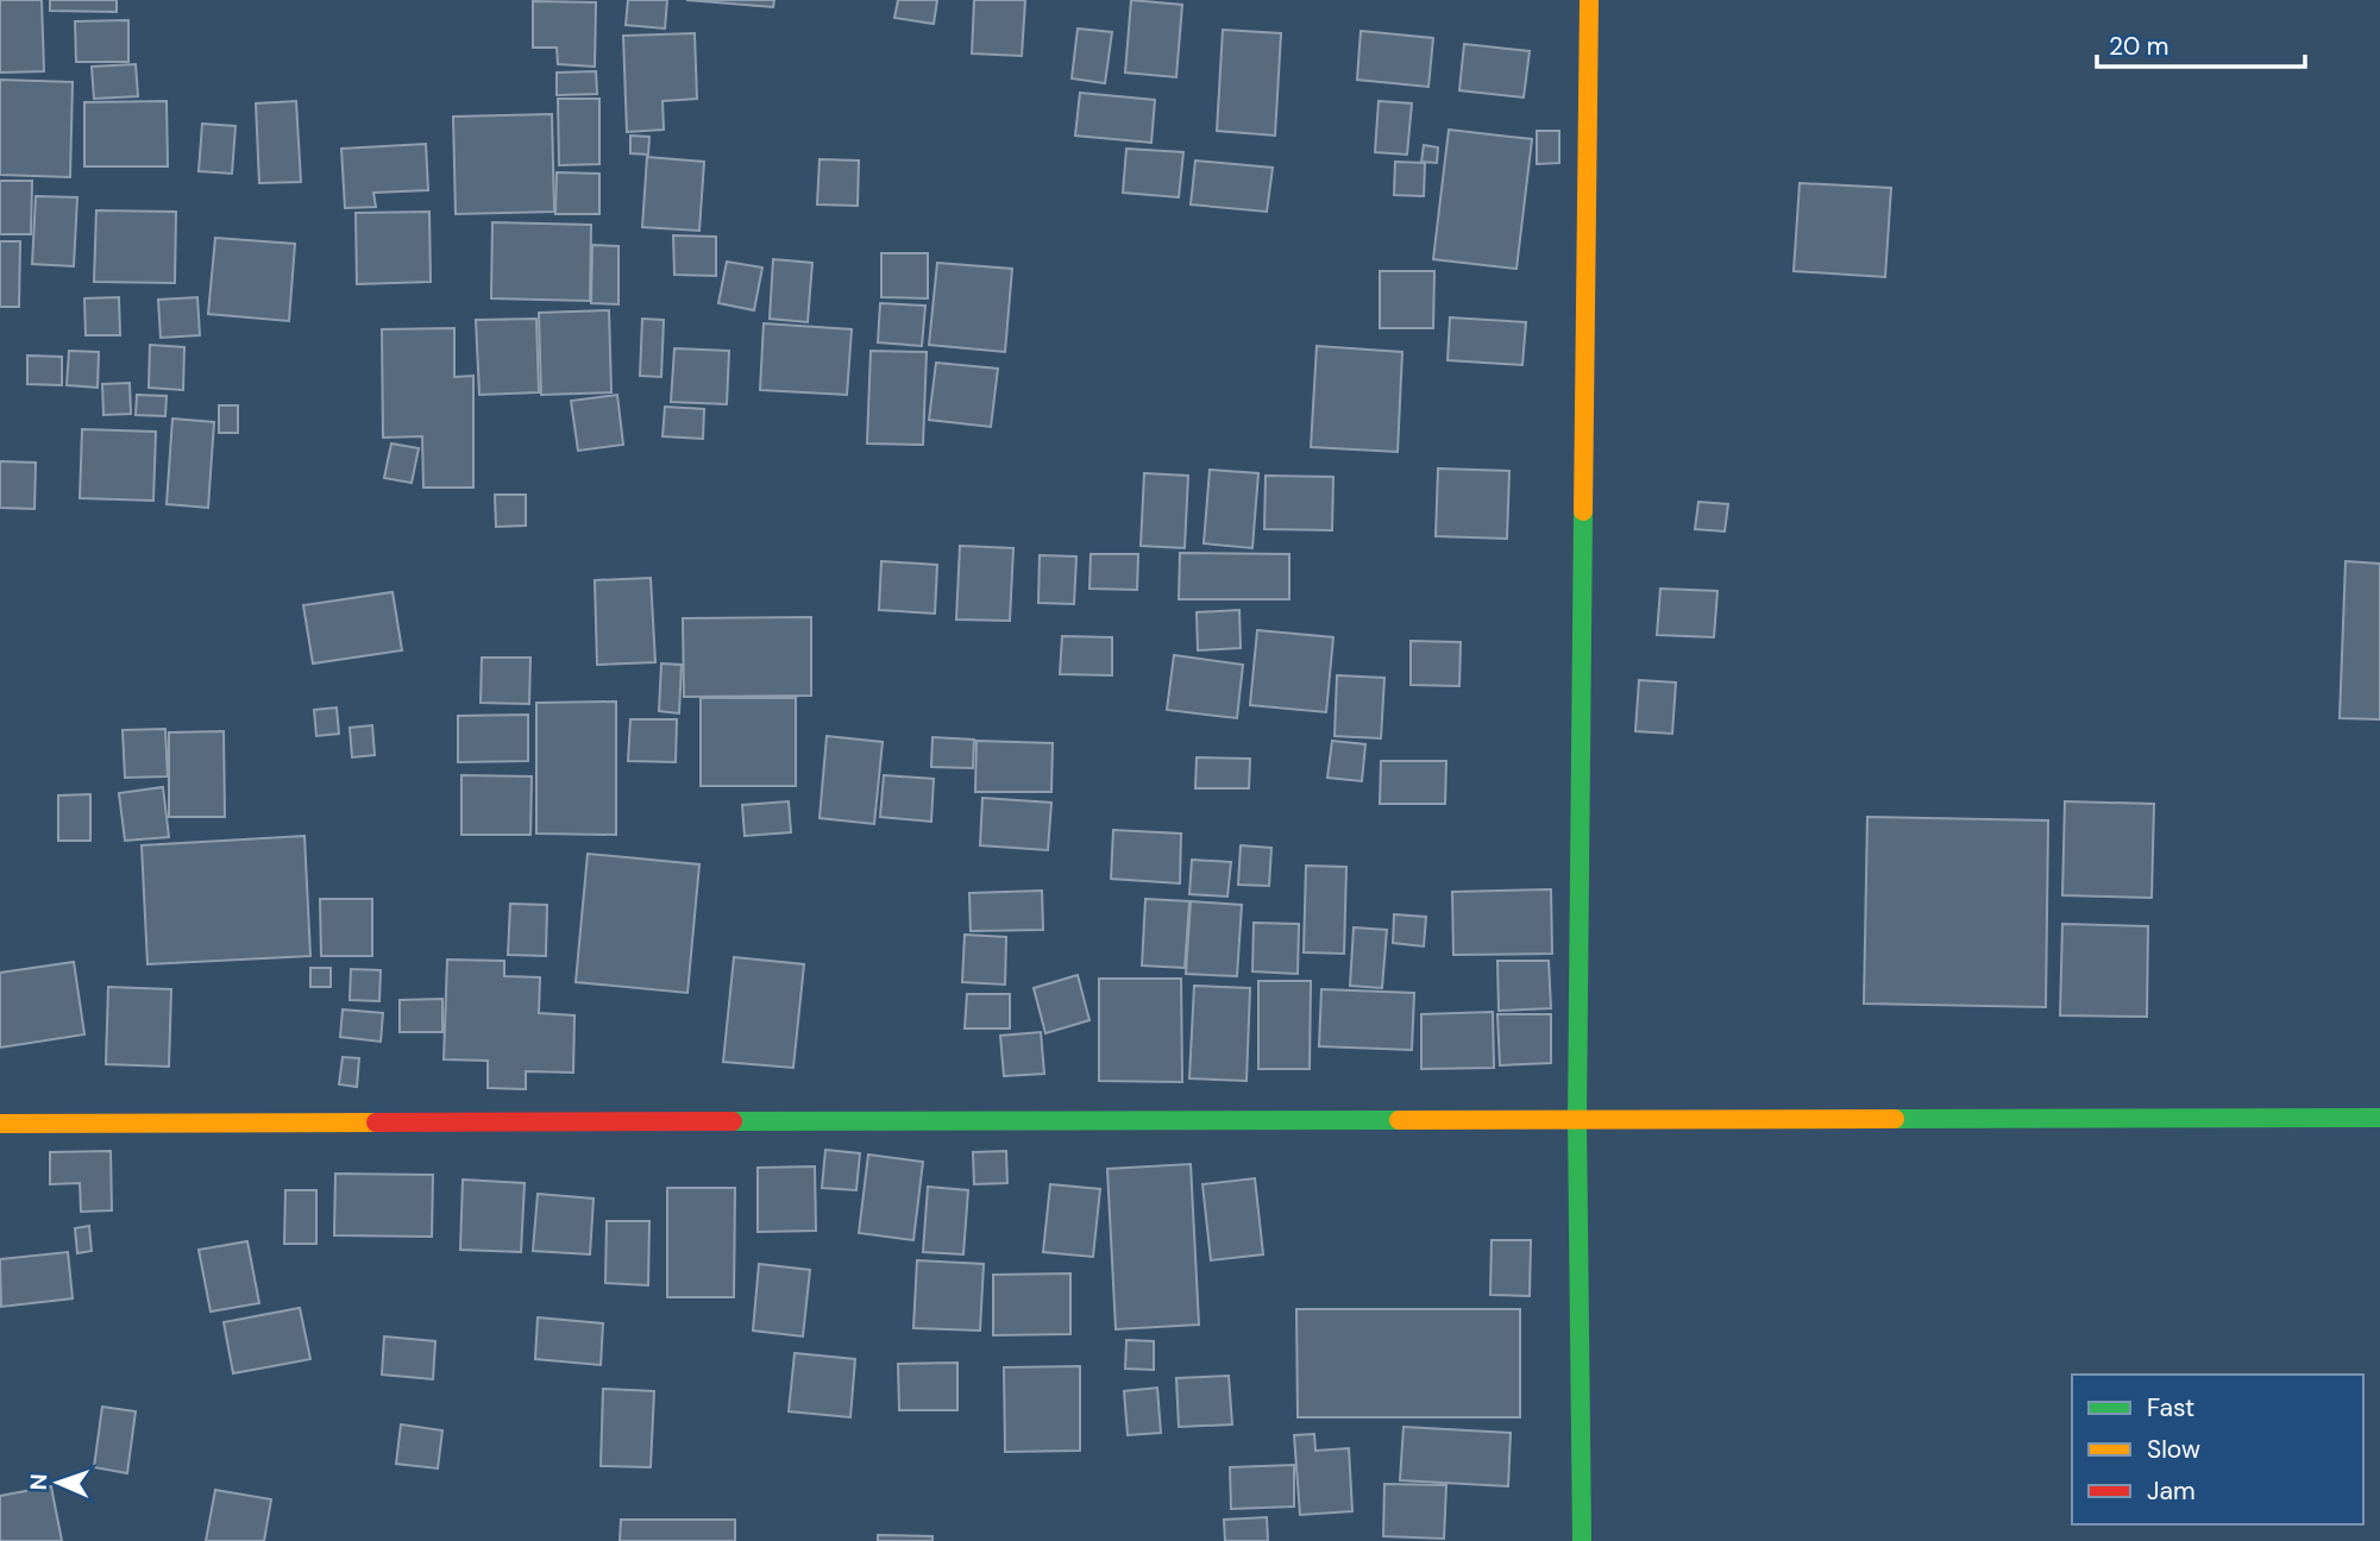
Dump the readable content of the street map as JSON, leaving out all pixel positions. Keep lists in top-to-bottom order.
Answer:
{
  "legend": ["Fast", "Slow", "Jam"],
  "scale_bar": "20 m",
  "north": "left"
}
